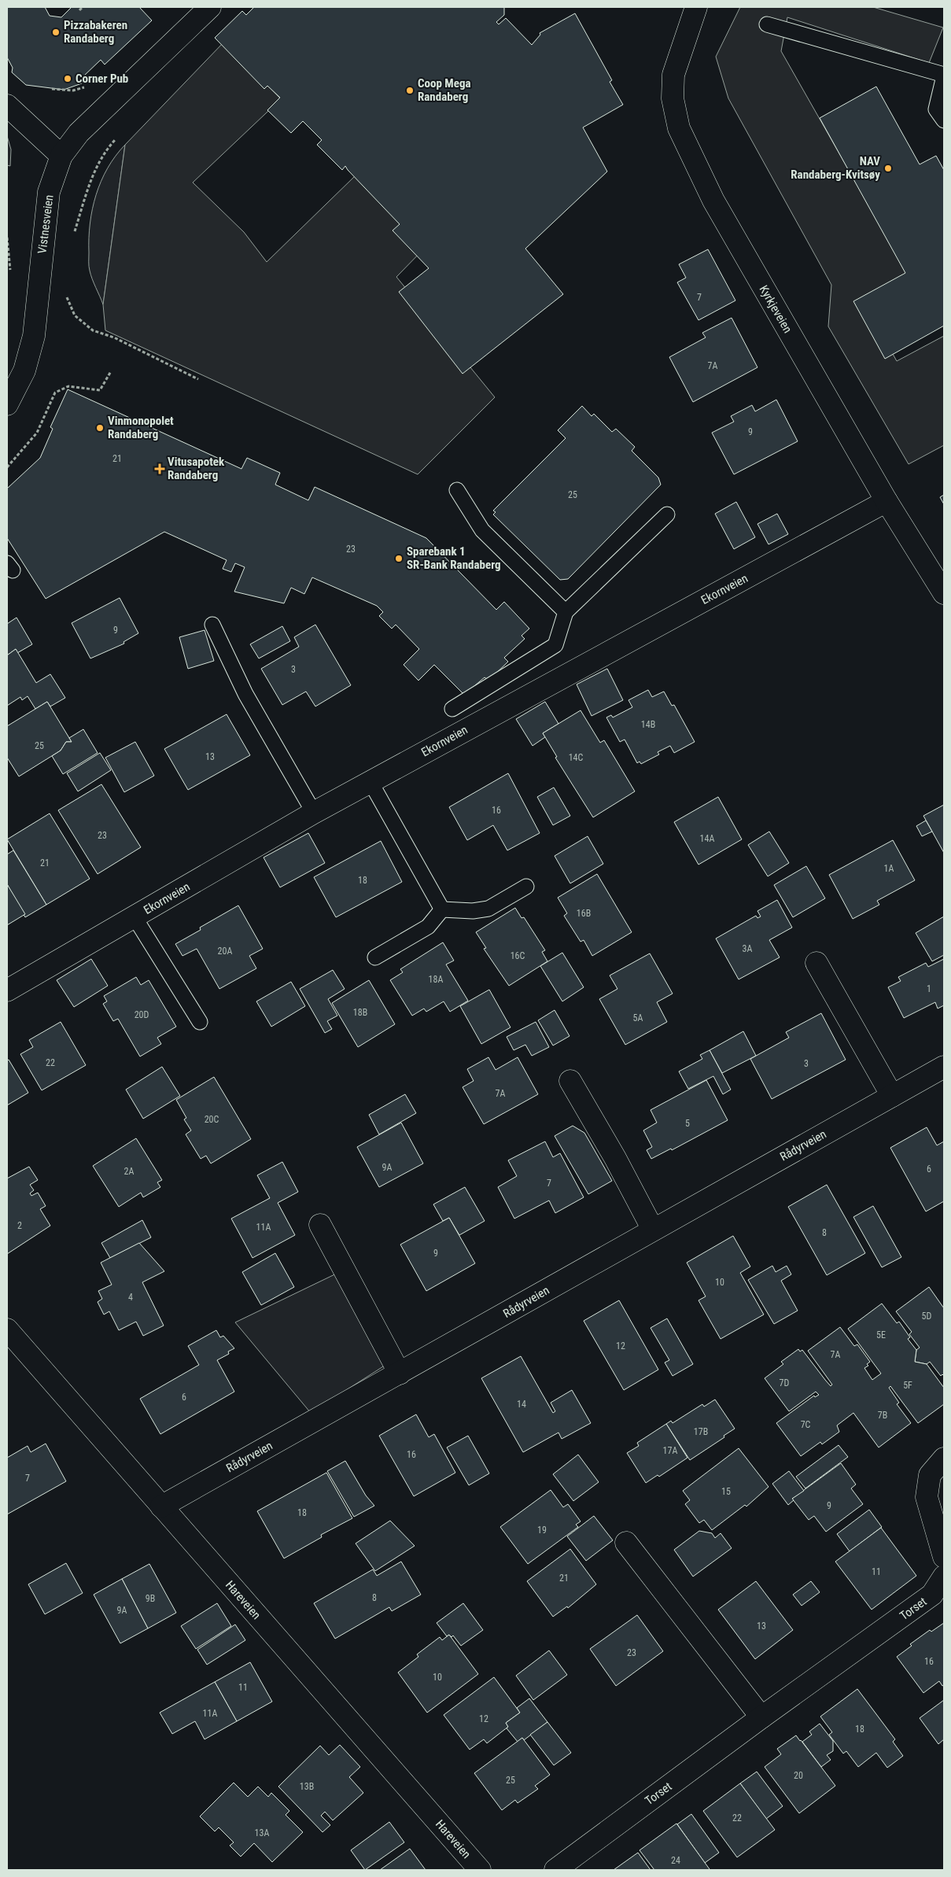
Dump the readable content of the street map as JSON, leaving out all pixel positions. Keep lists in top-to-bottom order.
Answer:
{
  "streets": {
    "street": [
      "Vistnesveien",
      "Kyrkjeveien",
      "Ekornveien",
      "Rådyrveien",
      "Hareveien",
      "Torset"
    ]
  },
  "crossings": [
    ["Kyrkjeveien", "Ekornveien"],
    ["Rådyrveien", "Hareveien"]
  ],
  "places": {
    "other": [
      "Pizzabakeren Randaberg",
      "Corner Pub",
      "Coop Mega Randaberg",
      "NAV Randaberg-Kvitsøy",
      "Vinmonopolet Randaberg",
      "Sparebank 1 SR-Bank Randaberg"
    ],
    "health": ["Vitusapotek Randaberg"]
  },
  "house_numbers": [
    "7",
    "7A",
    "9",
    "21",
    "25",
    "23",
    "9",
    "3",
    "14B",
    "25",
    "13",
    "14C",
    "16",
    "23",
    "14A",
    "21",
    "1A",
    "18",
    "16B",
    "3A",
    "20A",
    "16C",
    "18A",
    "1",
    "18B",
    "20D",
    "5A",
    "22",
    "3",
    "7A",
    "20C",
    "5",
    "9A",
    "6",
    "2A",
    "7",
    "2",
    "11A",
    "8",
    "9",
    "10",
    "4",
    "5D",
    "5E",
    "12",
    "7A",
    "7D",
    "5F",
    "6",
    "14",
    "7B",
    "7C",
    "17B",
    "17A",
    "16",
    "7",
    "15",
    "9",
    "18",
    "19",
    "11",
    "21",
    "8",
    "9B",
    "9A",
    "13",
    "23",
    "16",
    "10",
    "11",
    "11A",
    "12",
    "18",
    "20",
    "25",
    "13B",
    "22",
    "13A",
    "24"
  ]
}
